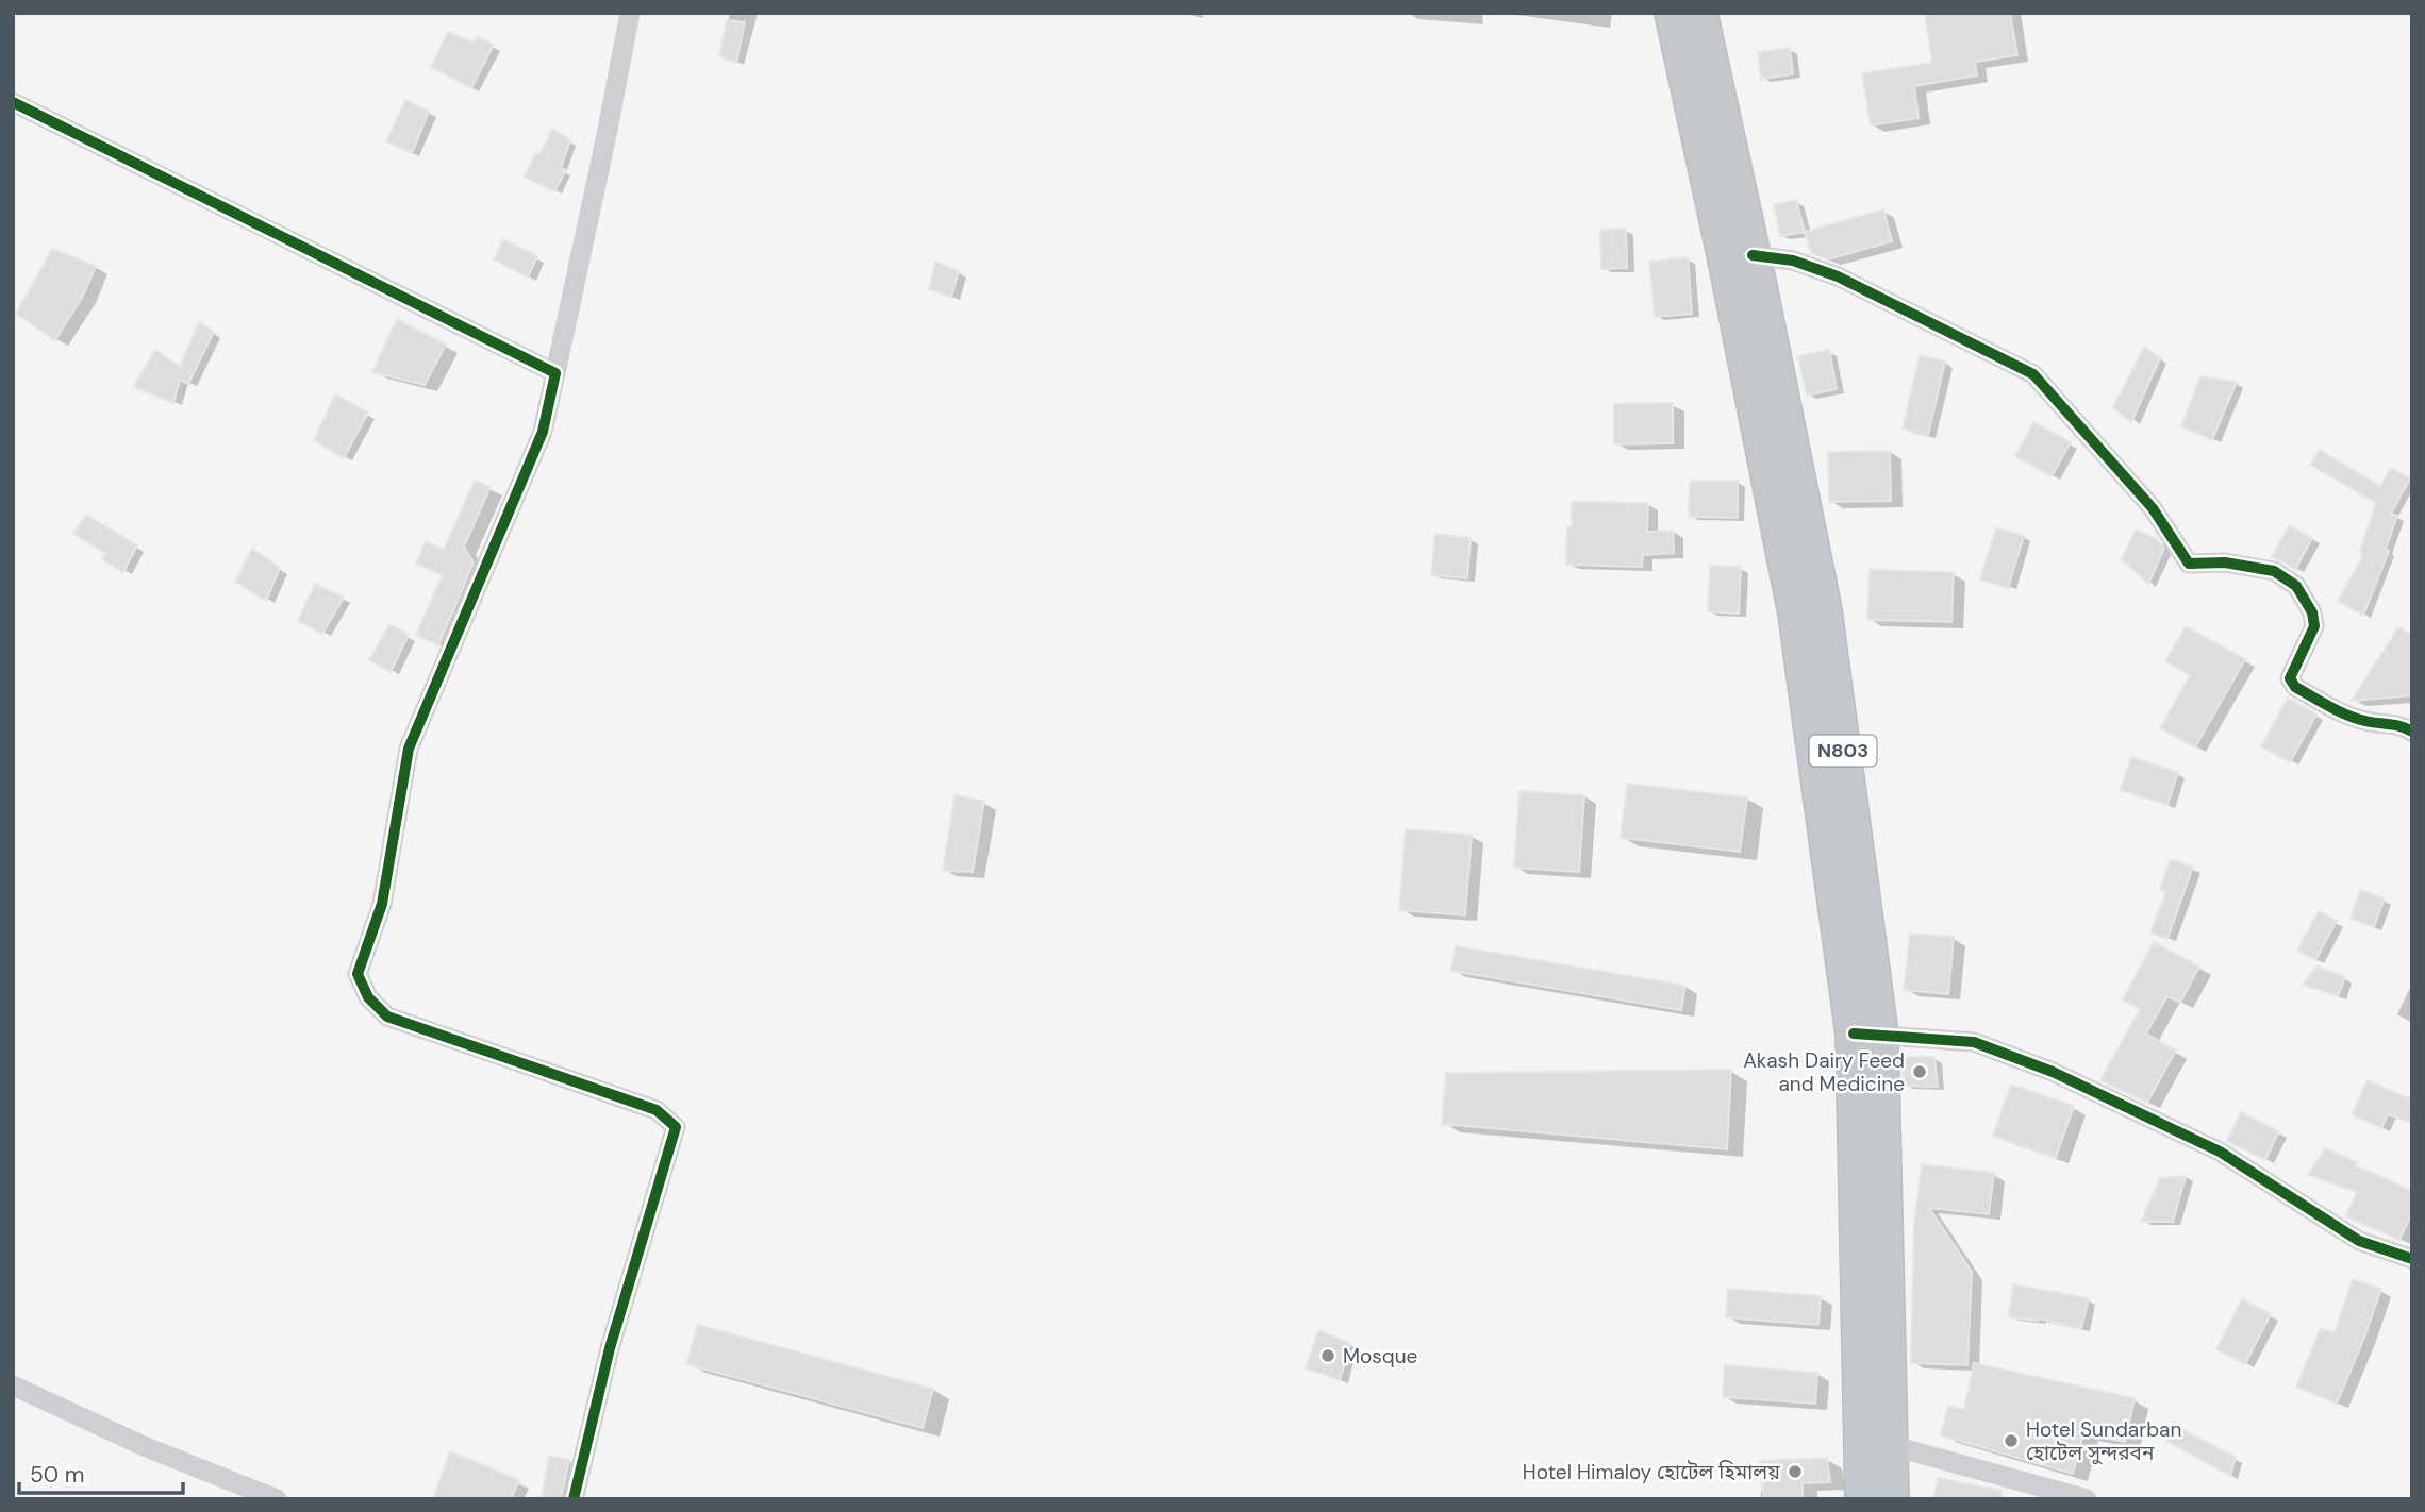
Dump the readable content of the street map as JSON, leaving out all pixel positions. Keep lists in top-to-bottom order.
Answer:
{
  "streets": {
    "highway": ["N803"]
  },
  "places": [
    "Akash Dairy Feed and Medicine",
    "Mosque",
    "Hotel Sundarban হোটেল সুন্দরবন",
    "Hotel Himaloy হোটেল হিমালয়"
  ],
  "scale_bar": "50 m"
}
